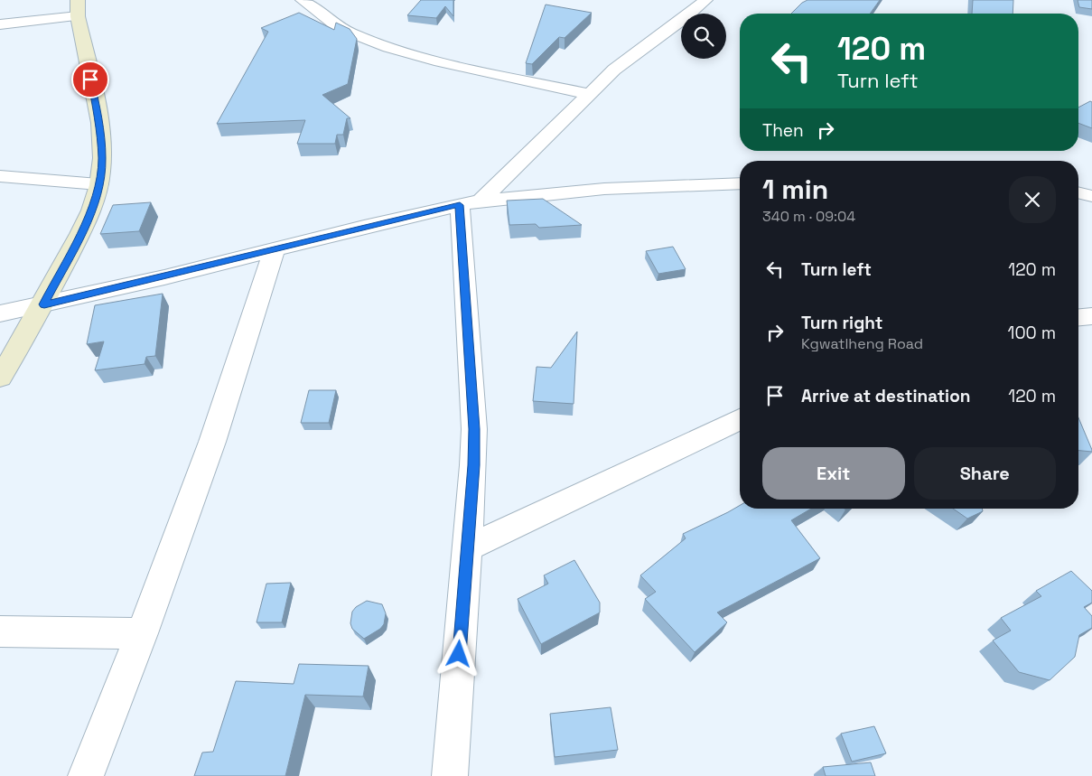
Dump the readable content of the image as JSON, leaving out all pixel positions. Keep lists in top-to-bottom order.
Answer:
{
  "page": {
    "turn": ["120 m", "Turn left"],
    "then": "Then",
    "heading": ["1 min", "340 m · 09:04"],
    "list": [
      {
        "name": "Turn left",
        "value": "120 m"
      },
      {
        "name": "Turn right",
        "note": "Kgwatlheng Road",
        "value": "100 m"
      },
      {
        "name": "Arrive at destination",
        "value": "120 m"
      }
    ],
    "buttons": ["Exit", "Share"]
  }
}
